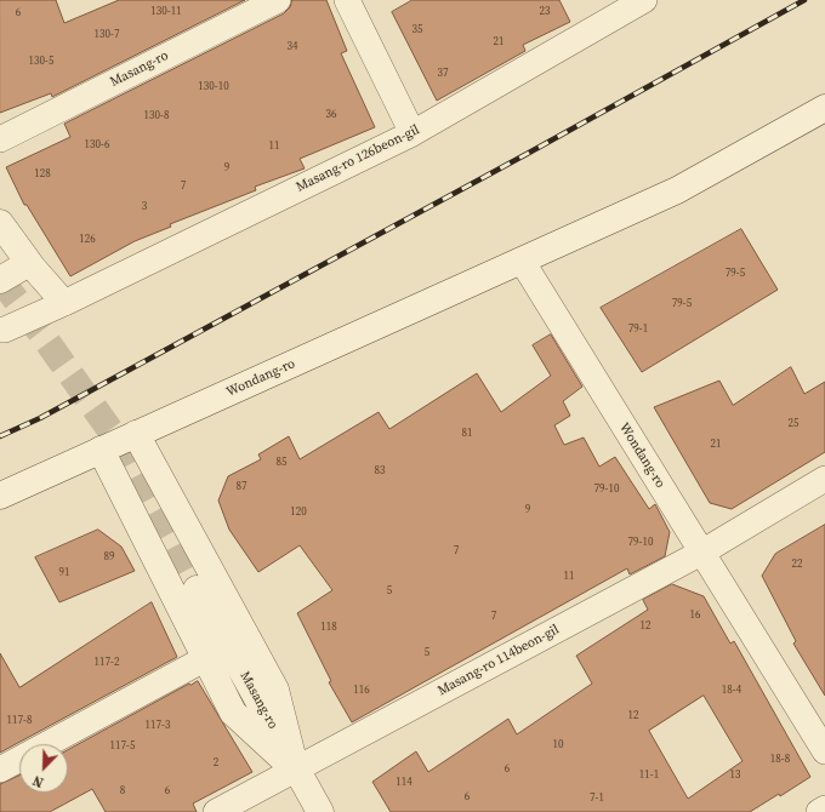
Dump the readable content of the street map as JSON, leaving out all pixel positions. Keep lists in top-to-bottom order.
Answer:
{
  "streets": {
    "street": [
      "Masang-ro",
      "Masang-ro 126beon-gil",
      "Wondang-ro",
      "Masang-ro 114beon-gil"
    ]
  },
  "crossings": [
    ["Masang-ro", "Masang-ro 114beon-gil"],
    ["Wondang-ro", "Masang-ro 114beon-gil"]
  ],
  "house_numbers": [
    "130-11",
    "23",
    "6",
    "35",
    "130-7",
    "21",
    "34",
    "130-5",
    "37",
    "130-10",
    "36",
    "130-8",
    "130-6",
    "11",
    "9",
    "128",
    "7",
    "3",
    "126",
    "79-5",
    "79-5",
    "79-1",
    "25",
    "81",
    "21",
    "85",
    "83",
    "87",
    "79-10",
    "9",
    "120",
    "79-10",
    "7",
    "89",
    "22",
    "91",
    "11",
    "5",
    "16",
    "7",
    "12",
    "118",
    "5",
    "117-2",
    "116",
    "18-4",
    "12",
    "117-8",
    "117-3",
    "10",
    "117-5",
    "18-8",
    "2",
    "6",
    "11-1",
    "13",
    "114",
    "8",
    "6",
    "6",
    "7-1"
  ],
  "north": "bottom left"
}
